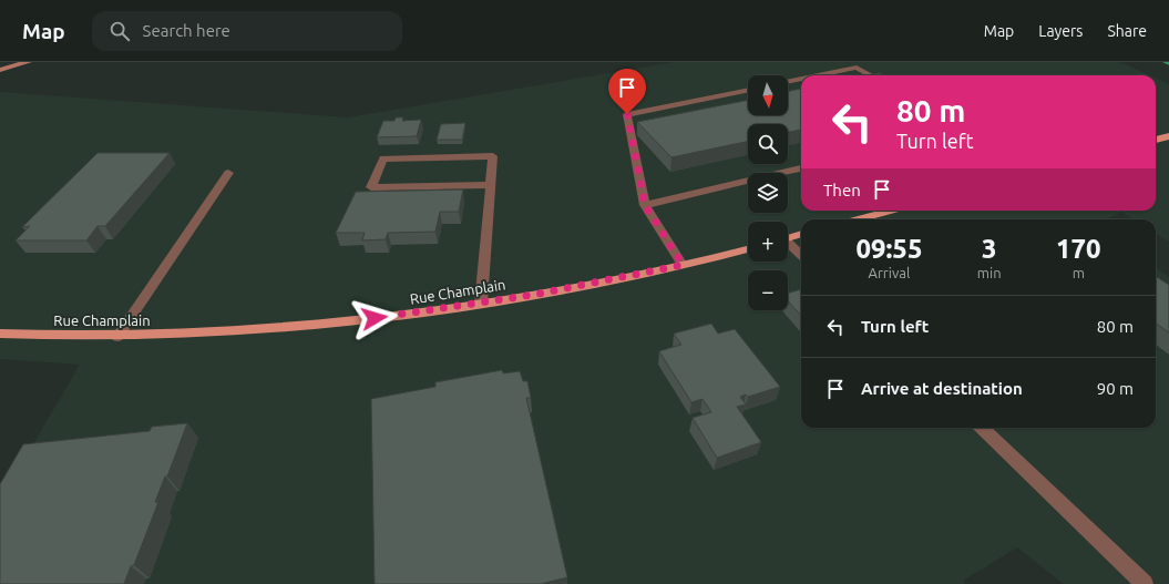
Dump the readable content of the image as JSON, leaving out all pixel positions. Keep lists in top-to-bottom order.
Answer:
{
  "streets": {
    "main road": ["Rue Champlain"]
  },
  "north": "bottom",
  "page": {
    "header": "Map",
    "search": "Search here",
    "nav": ["Map", "Layers", "Share"],
    "map_buttons": ["+", "−"],
    "turn": ["80 m", "Turn left"],
    "then": "Then",
    "eta": [
      "09:55",
      "Arrival",
      "3",
      "min",
      "170",
      "m"
    ],
    "list": [
      {
        "name": "Turn left",
        "value": "80 m"
      },
      {
        "name": "Arrive at destination",
        "value": "90 m"
      }
    ]
  }
}
